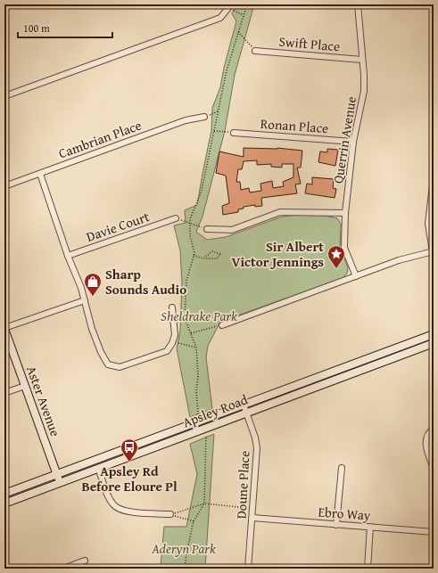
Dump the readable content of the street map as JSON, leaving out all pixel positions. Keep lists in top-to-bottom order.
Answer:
{
  "streets": {
    "main road": ["Aster Avenue", "Apsley Road"],
    "street": [
      "Swift Place",
      "Ronan Place",
      "Cambrian Place",
      "Querrin Avenue",
      "Davie Court",
      "Doune Place",
      "Ebro Way"
    ]
  },
  "crossings": [
    ["Swift Place", "Querrin Avenue"],
    ["Ronan Place", "Querrin Avenue"],
    ["Aster Avenue", "Apsley Road"],
    ["Apsley Road", "Doune Place"],
    ["Doune Place", "Ebro Way"]
  ],
  "parks": ["Sheldrake Park", "Aderyn Park"],
  "places": {
    "place": ["Sir Albert Victor Jennings"],
    "shop": ["Sharp Sounds Audio"],
    "bus stop": ["Apsley Rd Before Eloure Pl"]
  },
  "scale_bar": "100 m"
}
